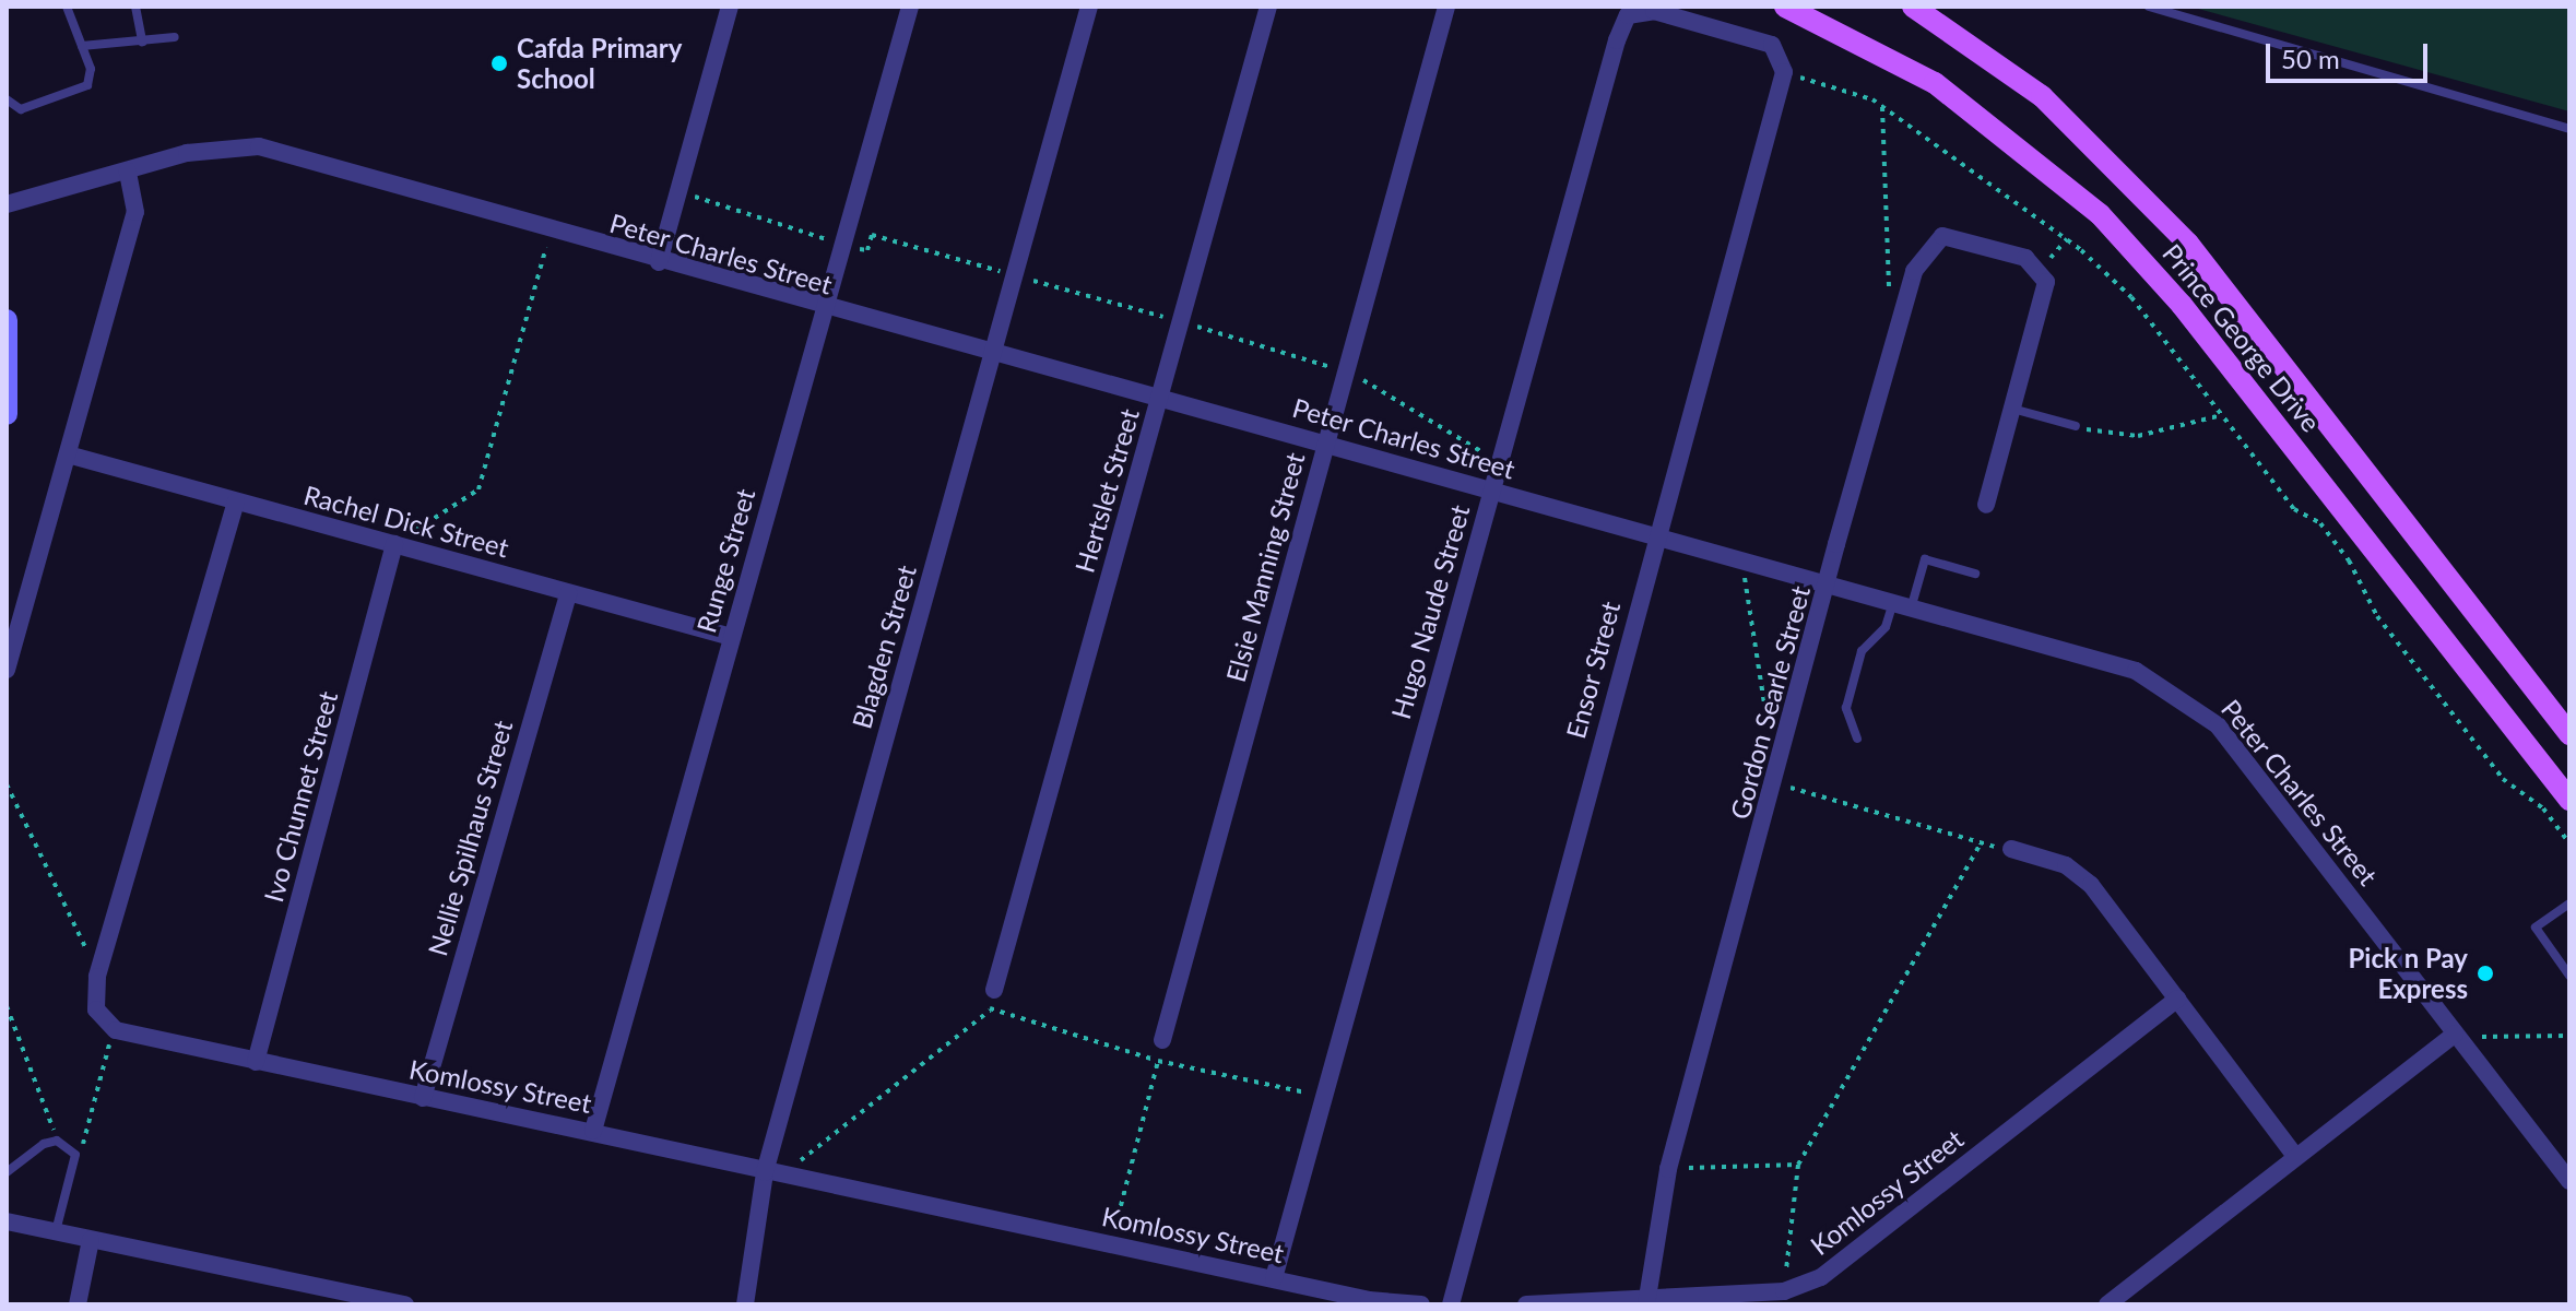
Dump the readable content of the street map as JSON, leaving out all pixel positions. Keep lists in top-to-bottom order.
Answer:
{
  "streets": {
    "main road": ["Prince George Drive"],
    "street": [
      "Peter Charles Street",
      "Hertslet Street",
      "Rachel Dick Street",
      "Runge Street",
      "Elsie Manning Street",
      "Hugo Naude Street",
      "Blagden Street",
      "Ensor Street",
      "Gordon Searle Street",
      "Ivo Chunnet Street",
      "Nellie Spilhaus Street",
      "Komlossy Street"
    ]
  },
  "crossings": [
    ["Peter Charles Street", "Hertslet Street"],
    ["Peter Charles Street", "Runge Street"],
    ["Peter Charles Street", "Elsie Manning Street"],
    ["Peter Charles Street", "Hugo Naude Street"],
    ["Peter Charles Street", "Blagden Street"],
    ["Peter Charles Street", "Ensor Street"],
    ["Peter Charles Street", "Gordon Searle Street"],
    ["Rachel Dick Street", "Runge Street"],
    ["Rachel Dick Street", "Ivo Chunnet Street"],
    ["Rachel Dick Street", "Nellie Spilhaus Street"],
    ["Runge Street", "Komlossy Street"],
    ["Hugo Naude Street", "Ensor Street"],
    ["Hugo Naude Street", "Komlossy Street"],
    ["Blagden Street", "Komlossy Street"],
    ["Gordon Searle Street", "Komlossy Street"],
    ["Ivo Chunnet Street", "Komlossy Street"],
    ["Nellie Spilhaus Street", "Komlossy Street"]
  ],
  "places": ["Cafda Primary School", "Pick n Pay Express"],
  "scale_bar": "50 m"
}
